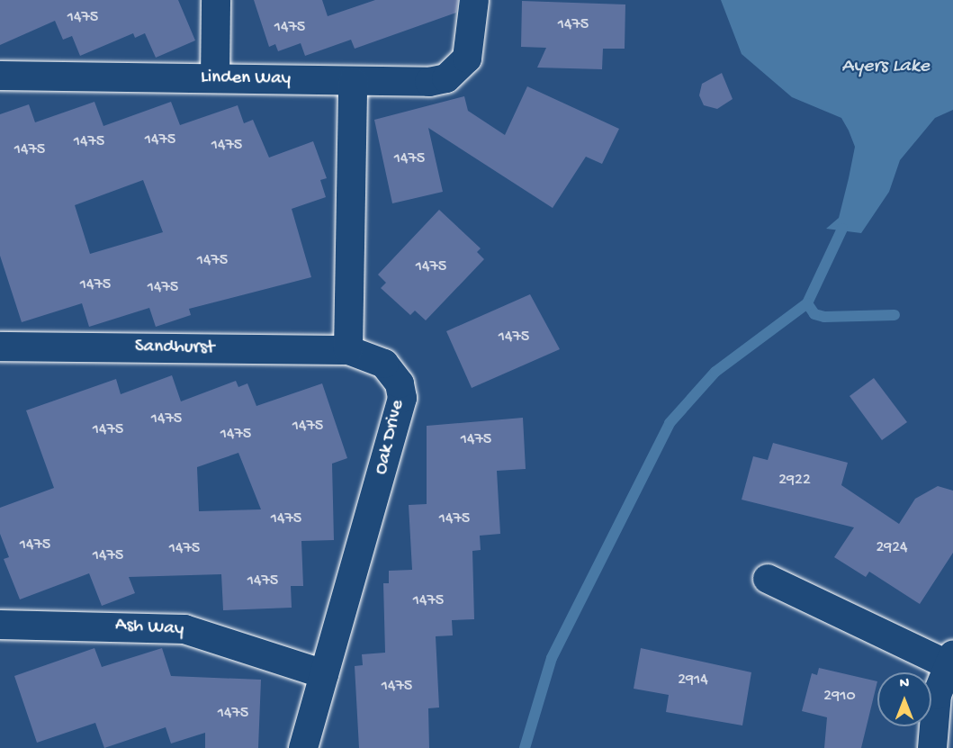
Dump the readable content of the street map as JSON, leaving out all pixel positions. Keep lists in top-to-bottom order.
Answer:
{
  "streets": {
    "street": [
      "Linden Way",
      "Sandhurst",
      "Oak Drive",
      "Ash Way"
    ]
  },
  "crossings": [
    ["Sandhurst", "Oak Drive"],
    ["Oak Drive", "Ash Way"]
  ],
  "water": ["Ayers Lake"],
  "house_numbers": [
    "1475",
    "1475",
    "1475",
    "1475",
    "1475",
    "1475",
    "1475",
    "1475",
    "1475",
    "1475",
    "1475",
    "1475",
    "1475",
    "1475",
    "1475",
    "1475",
    "1475",
    "1475",
    "2922",
    "1475",
    "1475",
    "1475",
    "2924",
    "1475",
    "1475",
    "1475",
    "1475",
    "2914",
    "1475",
    "2910",
    "1475"
  ],
  "north": "top"
}
